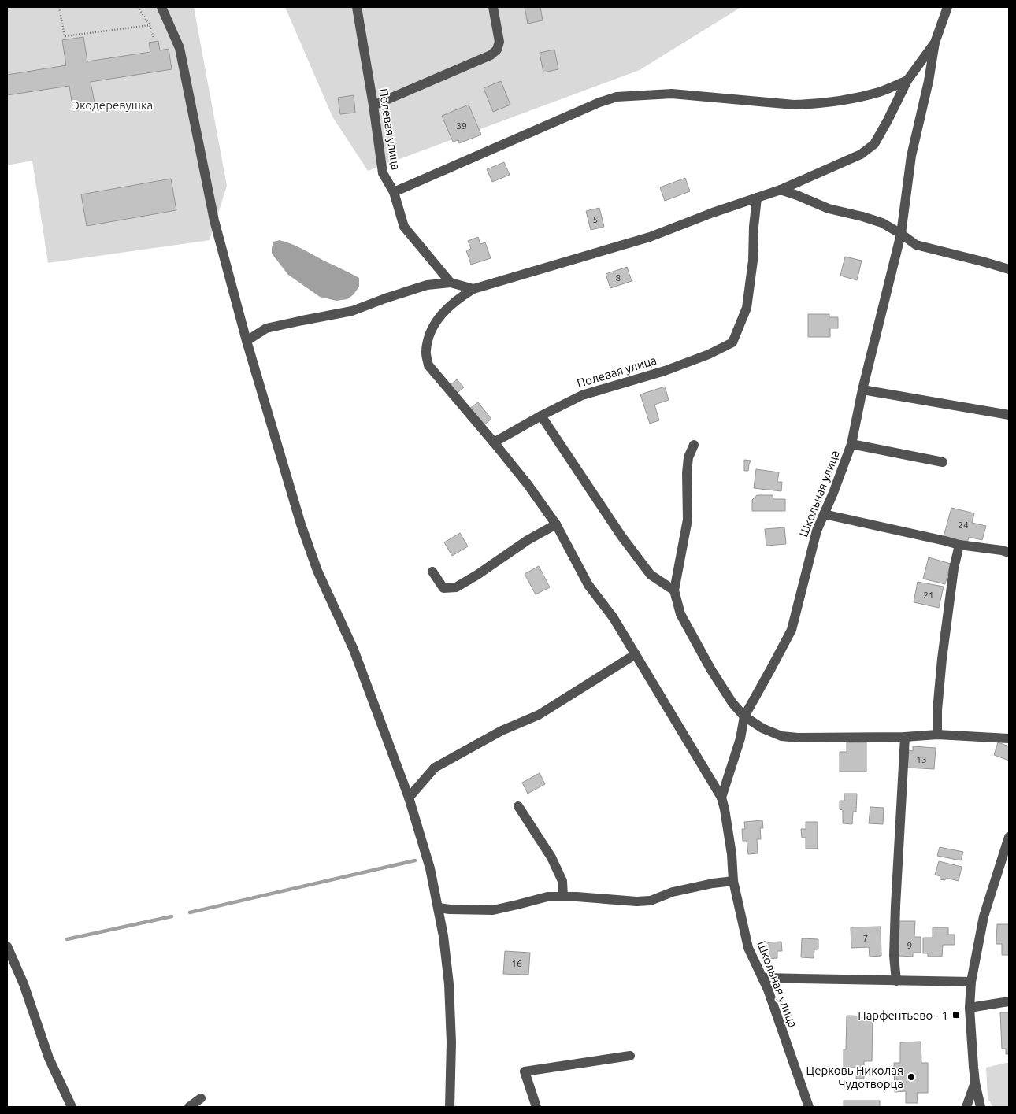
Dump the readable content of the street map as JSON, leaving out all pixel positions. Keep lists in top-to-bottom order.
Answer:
{
  "streets": {
    "street": ["Полевая улица", "Школьная улица"]
  },
  "crossings": [
    ["Полевая улица", "Школьная улица"]
  ],
  "parks": ["Экодеревушка"],
  "places": {
    "transit": ["Парфентьево - 1"],
    "other": ["Церковь Николая Чудотворца"]
  },
  "house_numbers": [
    "39",
    "5",
    "8",
    "24",
    "21",
    "13",
    "7",
    "9",
    "16"
  ]
}
